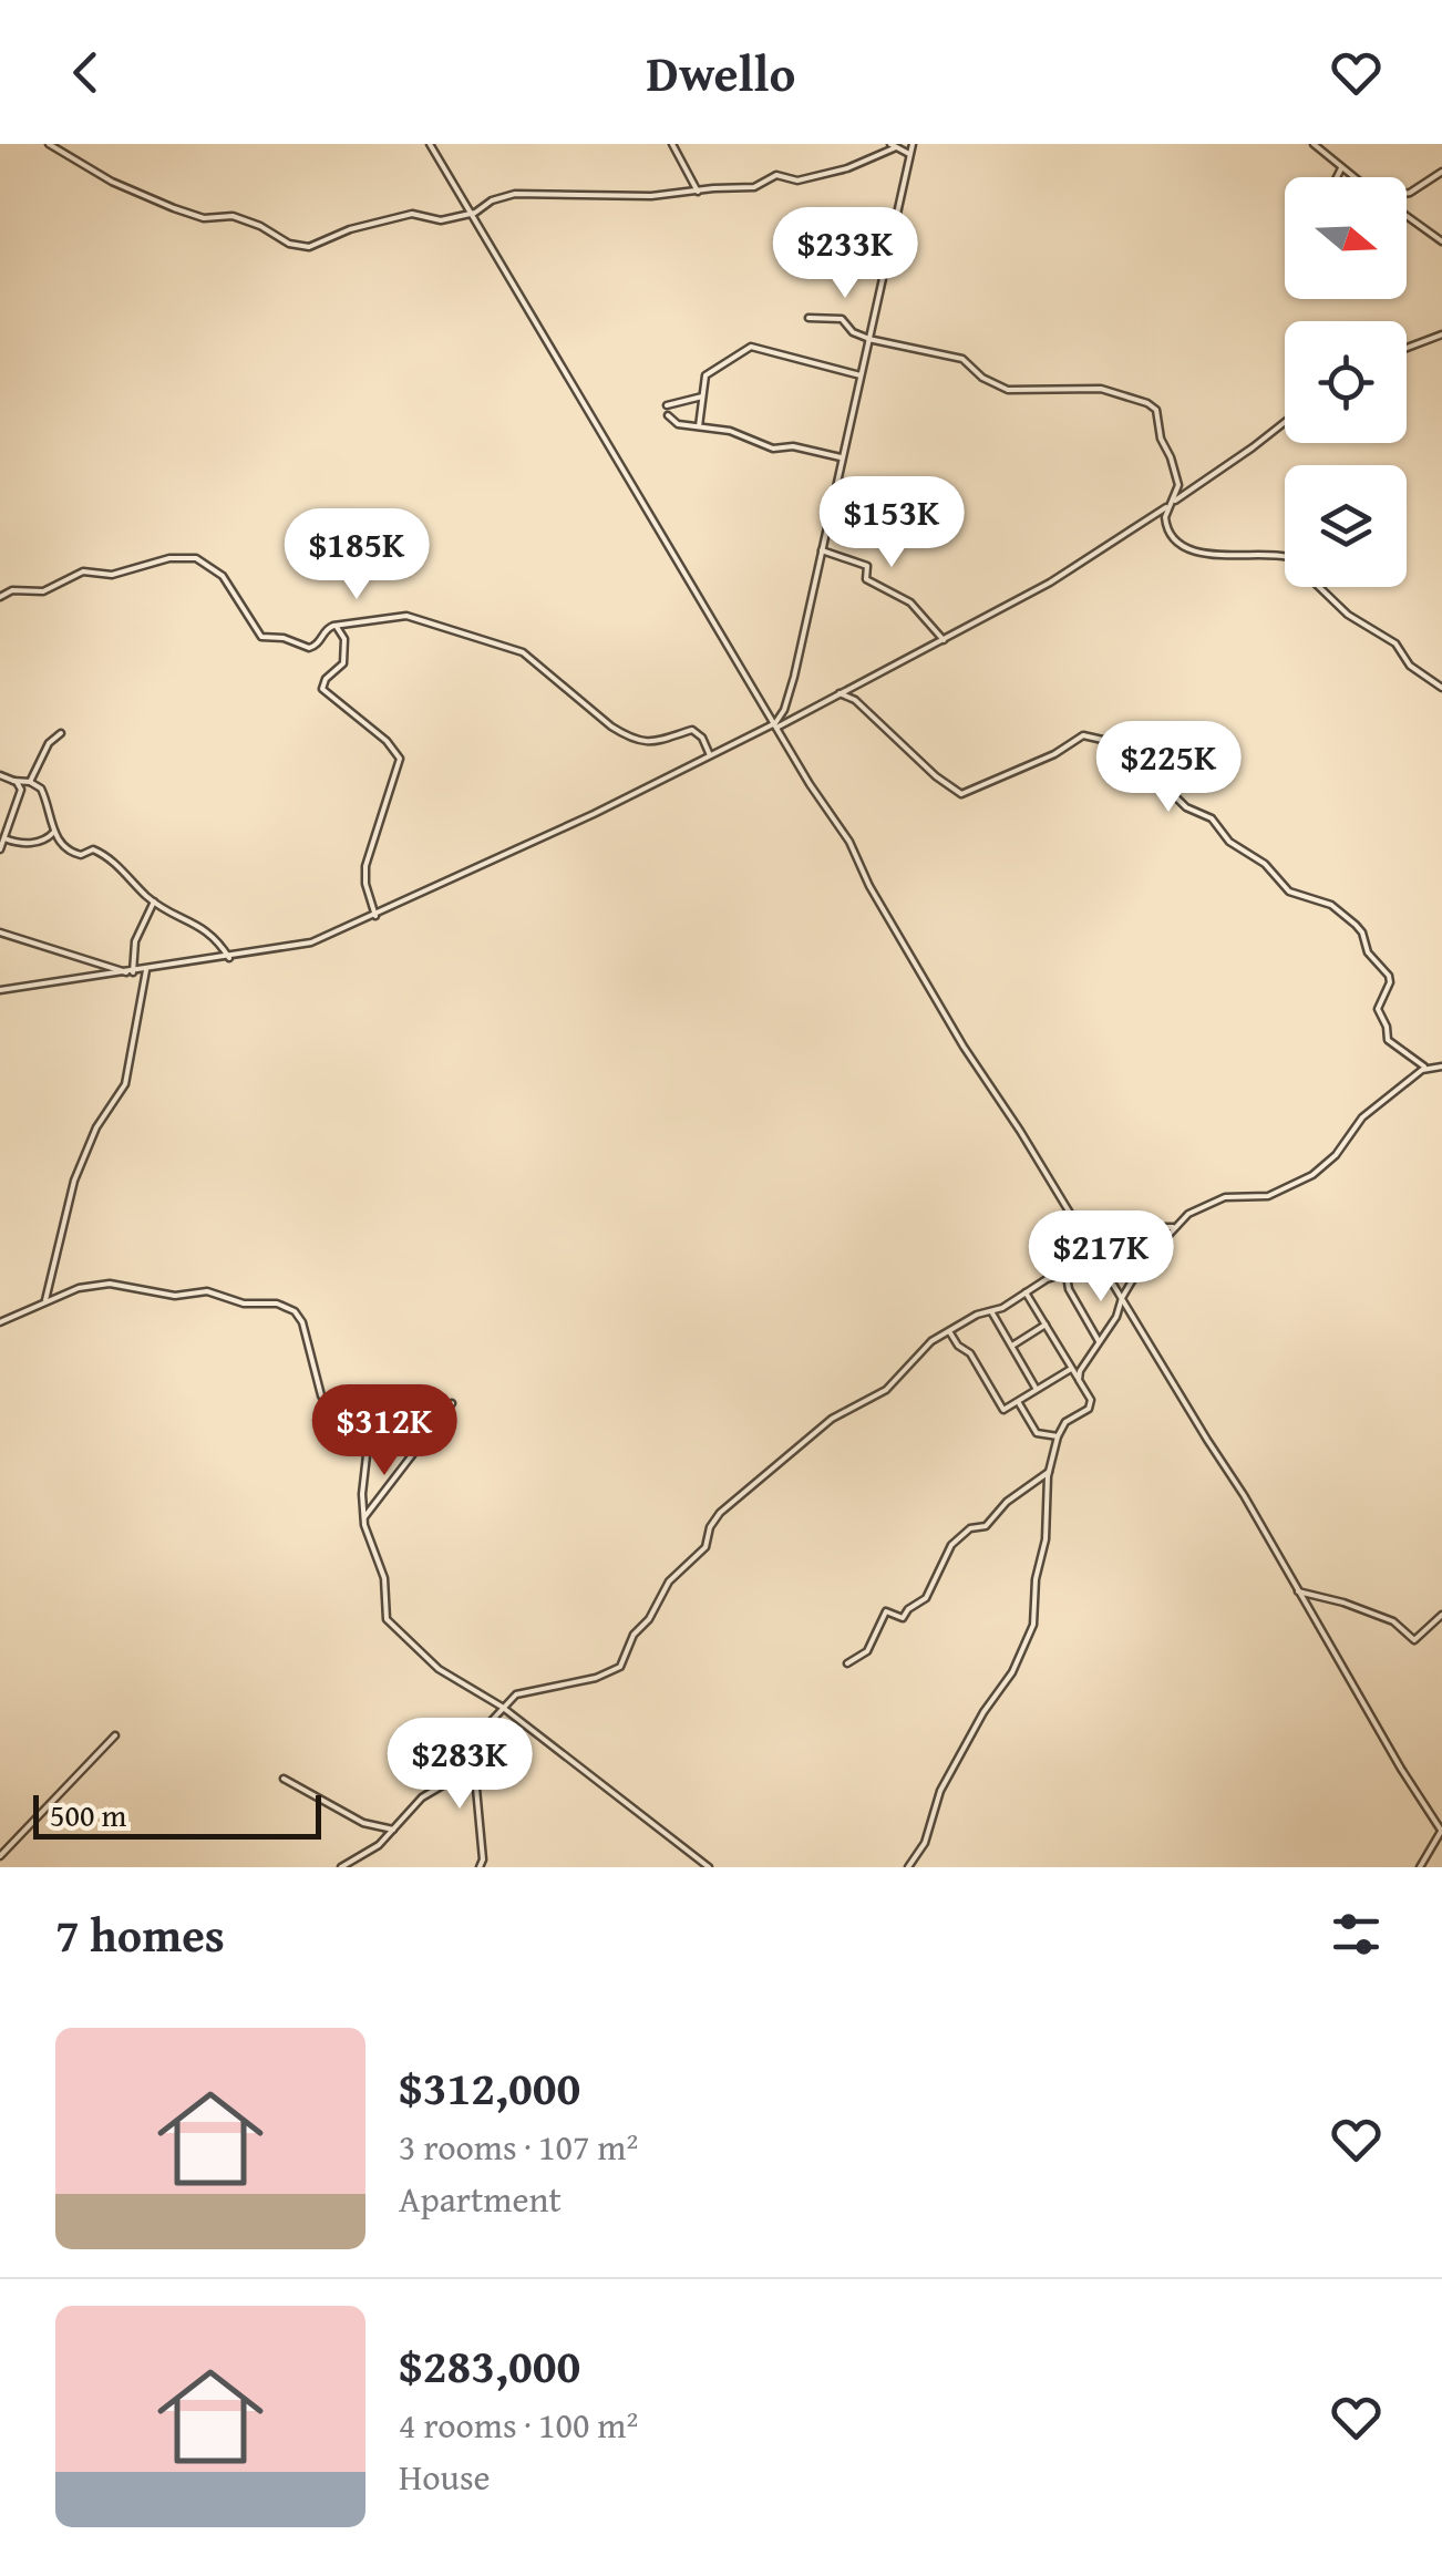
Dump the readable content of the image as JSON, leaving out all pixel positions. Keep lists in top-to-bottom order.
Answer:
{
  "scale_bar": "500 m",
  "north": "right",
  "page": {
    "header": "Dwello",
    "price": [
      "$233K",
      "$153K",
      "$185K",
      "$225K",
      "$217K",
      "$312K",
      "$283K"
    ],
    "scale": "500 m",
    "heading": "7 homes",
    "list": [
      {
        "name": "$312,000",
        "note": "3 rooms · 107 m² · Apartment"
      },
      {
        "name": "$283,000",
        "note": "4 rooms · 100 m² · House"
      }
    ]
  }
}
